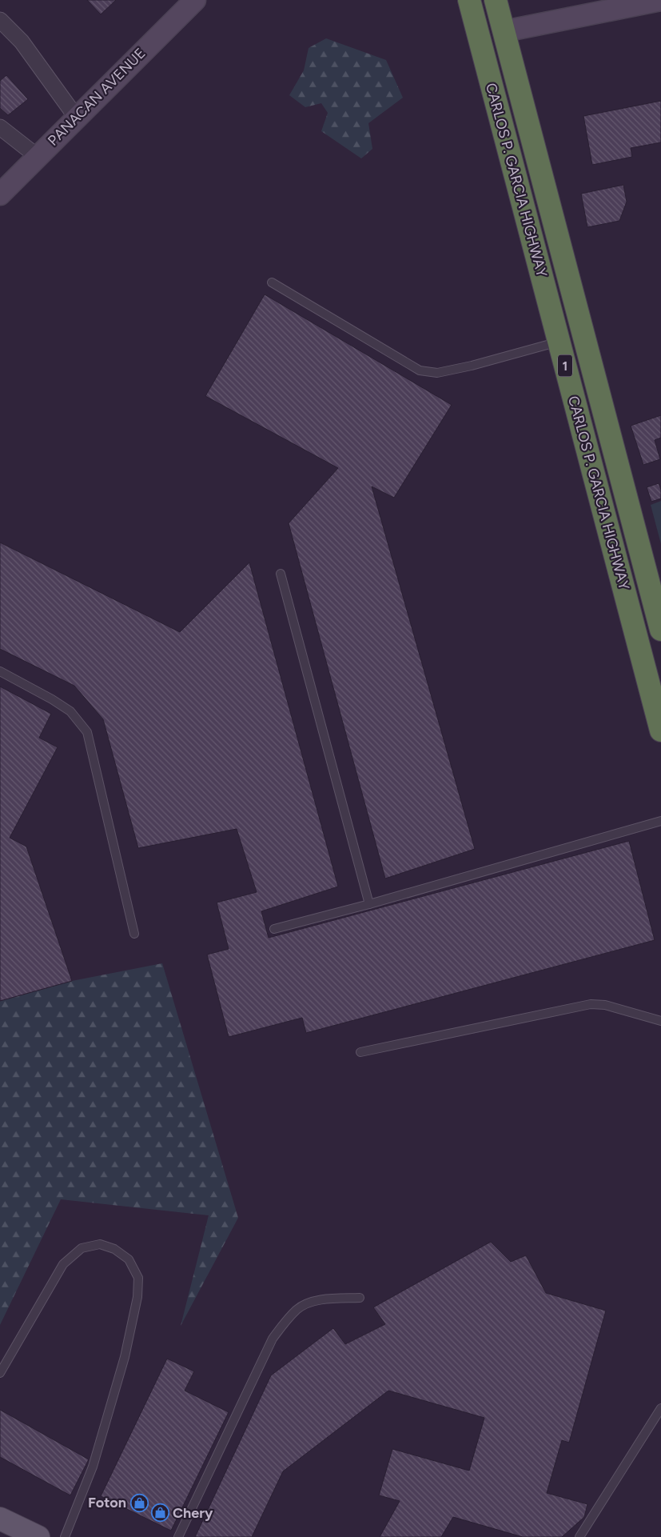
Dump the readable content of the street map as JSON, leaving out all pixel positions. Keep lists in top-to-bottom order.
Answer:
{
  "streets": {
    "highway": ["CARLOS P. GARCIA HIGHWAY", "1"],
    "street": ["PANACAN AVENUE"]
  },
  "places": {
    "shop": ["Foton", "Chery"]
  }
}
